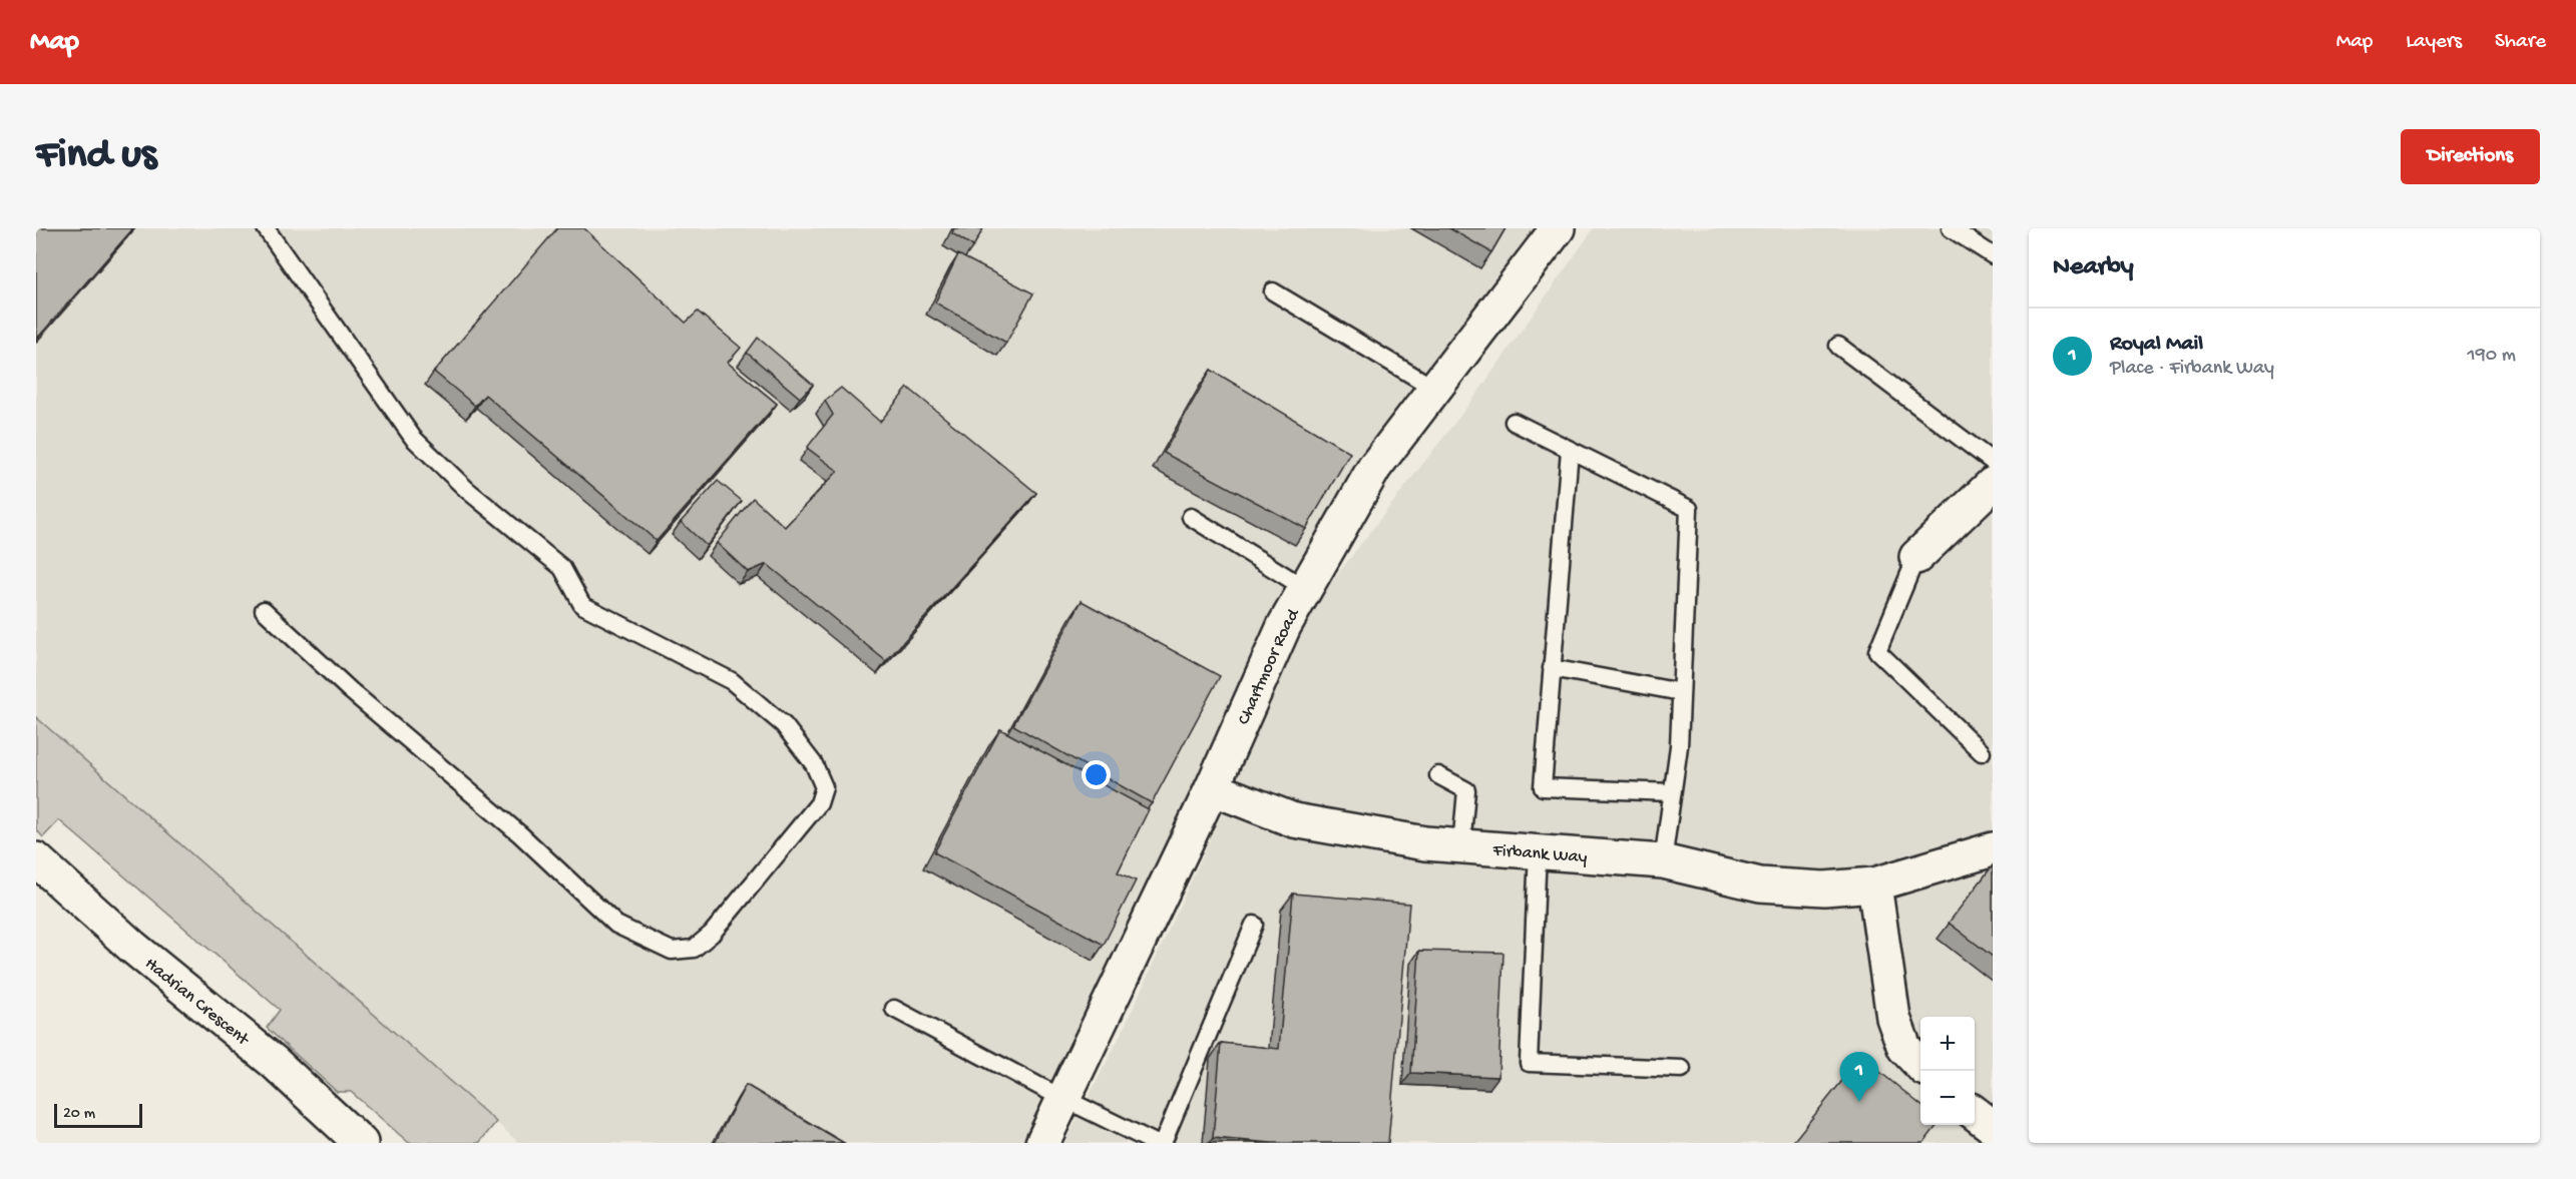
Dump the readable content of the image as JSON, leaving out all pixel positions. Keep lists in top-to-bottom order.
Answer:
{
  "streets": {
    "street": ["Chartmoor Road", "Firbank Way", "Hadrian Crescent"]
  },
  "crossings": [
    ["Chartmoor Road", "Firbank Way"]
  ],
  "scale_bar": "20 m",
  "page": {
    "header": "Map",
    "nav": ["Map", "Layers", "Share"],
    "buttons": "Directions",
    "title": "Find us",
    "heading": "Nearby",
    "list": [
      {
        "mark": "1",
        "name": "Royal Mail",
        "note": "Place · Firbank Way",
        "value": "190 m"
      }
    ],
    "map_buttons": ["+", "−"],
    "pins": "1",
    "scale": "20 m"
  }
}
